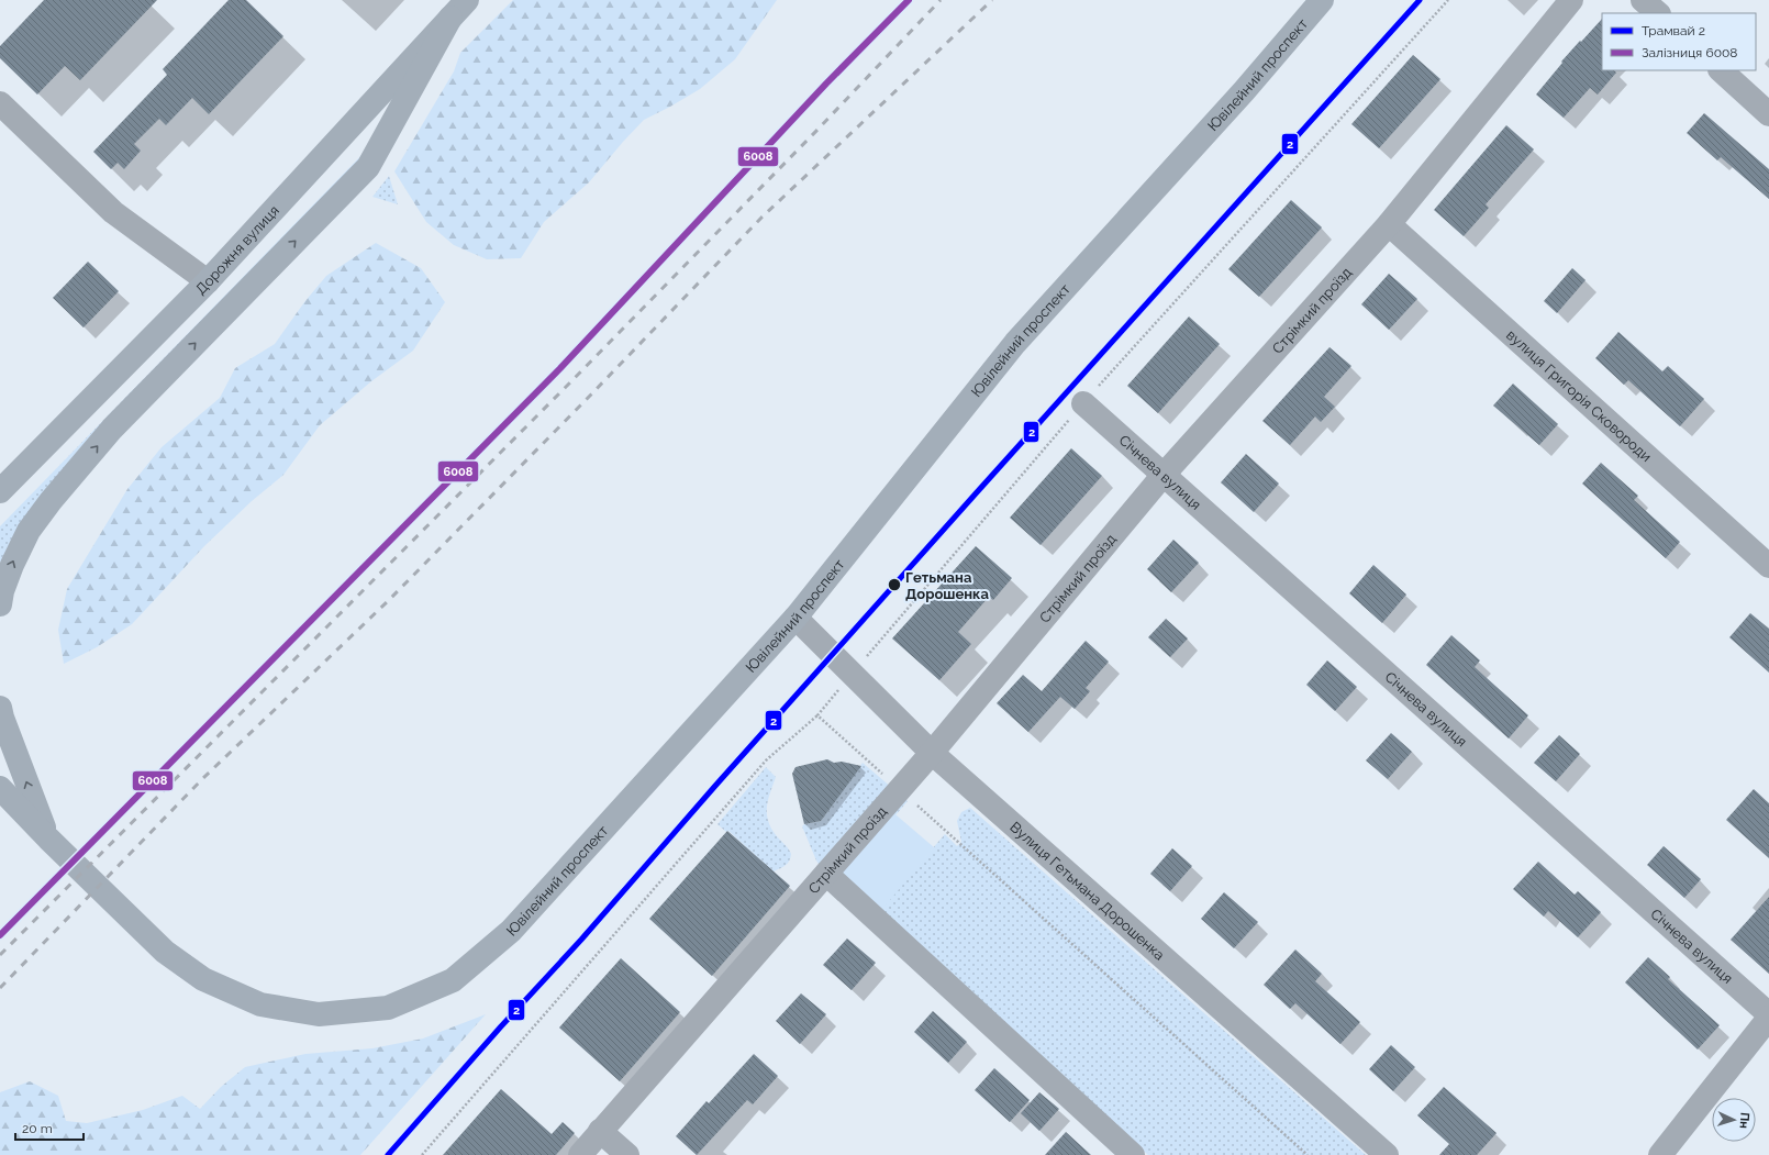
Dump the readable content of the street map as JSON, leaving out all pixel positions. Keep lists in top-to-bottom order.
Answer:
{
  "streets": {
    "main road": ["Ювілейний проспект", "Дорожня вулиця"],
    "street": [
      "Стрімкий проїзд",
      "вулиця Григорія Сковороди",
      "Січнева вулиця",
      "Вулиця Гетьмана Дорошенка"
    ]
  },
  "crossings": [
    ["Ювілейний проспект", "Вулиця Гетьмана Дорошенка"],
    ["Стрімкий проїзд", "вулиця Григорія Сковороди"],
    ["Стрімкий проїзд", "Січнева вулиця"],
    ["Стрімкий проїзд", "Вулиця Гетьмана Дорошенка"]
  ],
  "places": ["Гетьмана Дорошенка"],
  "lines": ["tram line 2", "rail line 6008"],
  "legend": ["Трамвай 2", "Залізниця 6008"],
  "scale_bar": "20 m",
  "north": "right"
}
